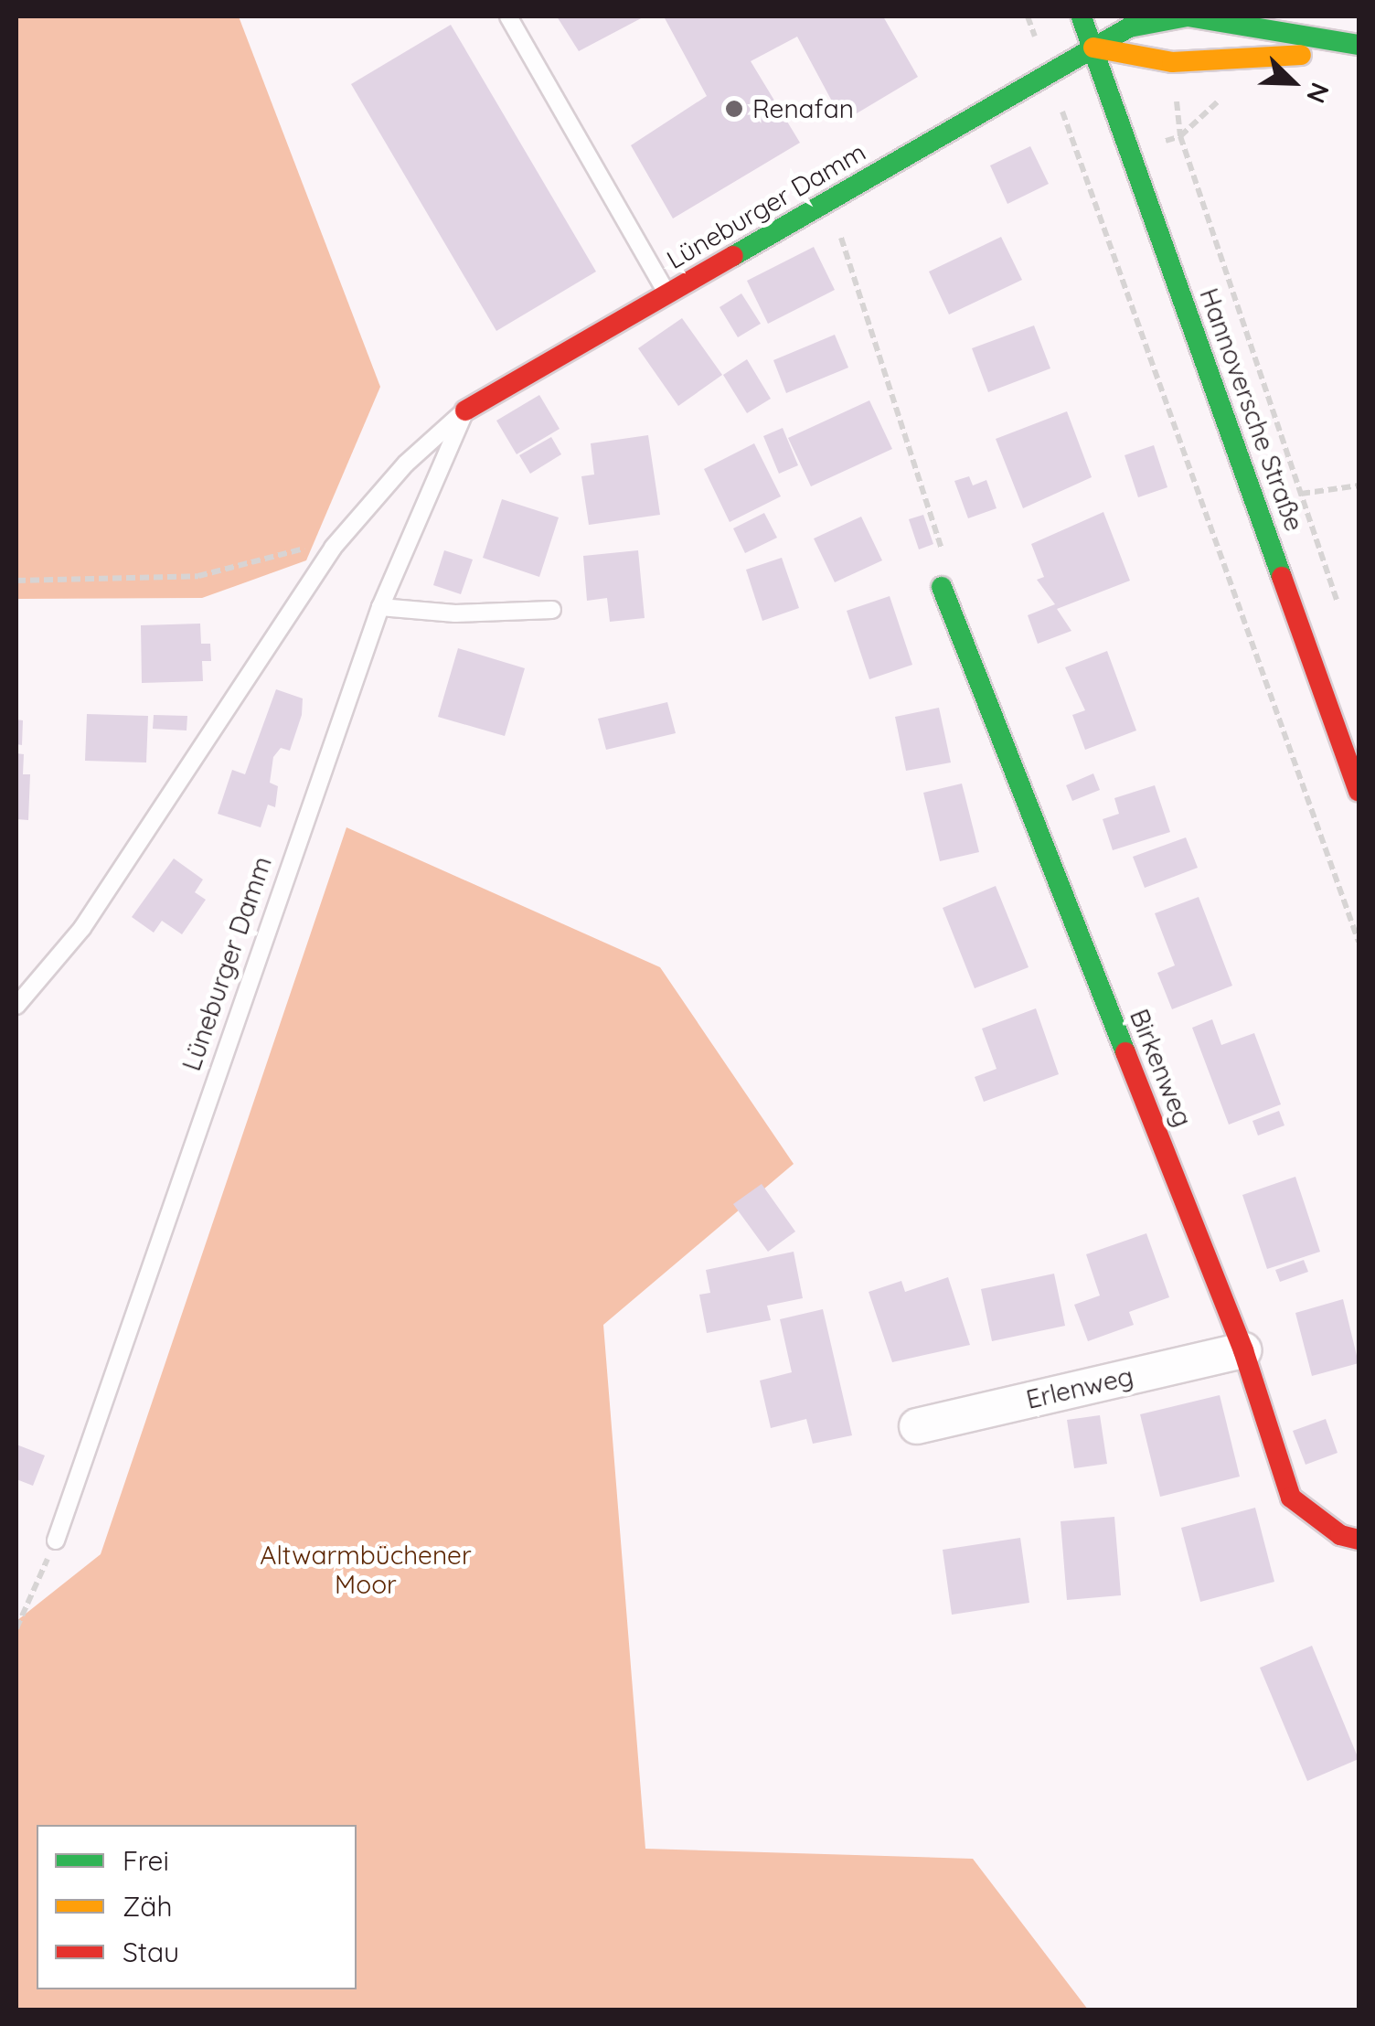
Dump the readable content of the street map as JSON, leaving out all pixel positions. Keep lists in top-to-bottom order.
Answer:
{
  "streets": {
    "street": [
      "Lüneburger Damm",
      "Hannoversche Straße",
      "Birkenweg",
      "Erlenweg"
    ]
  },
  "crossings": [
    ["Lüneburger Damm", "Hannoversche Straße"],
    ["Birkenweg", "Erlenweg"]
  ],
  "parks": ["Altwarmbüchener Moor"],
  "places": ["Renafan"],
  "legend": ["Frei", "Zäh", "Stau"],
  "north": "bottom right"
}
